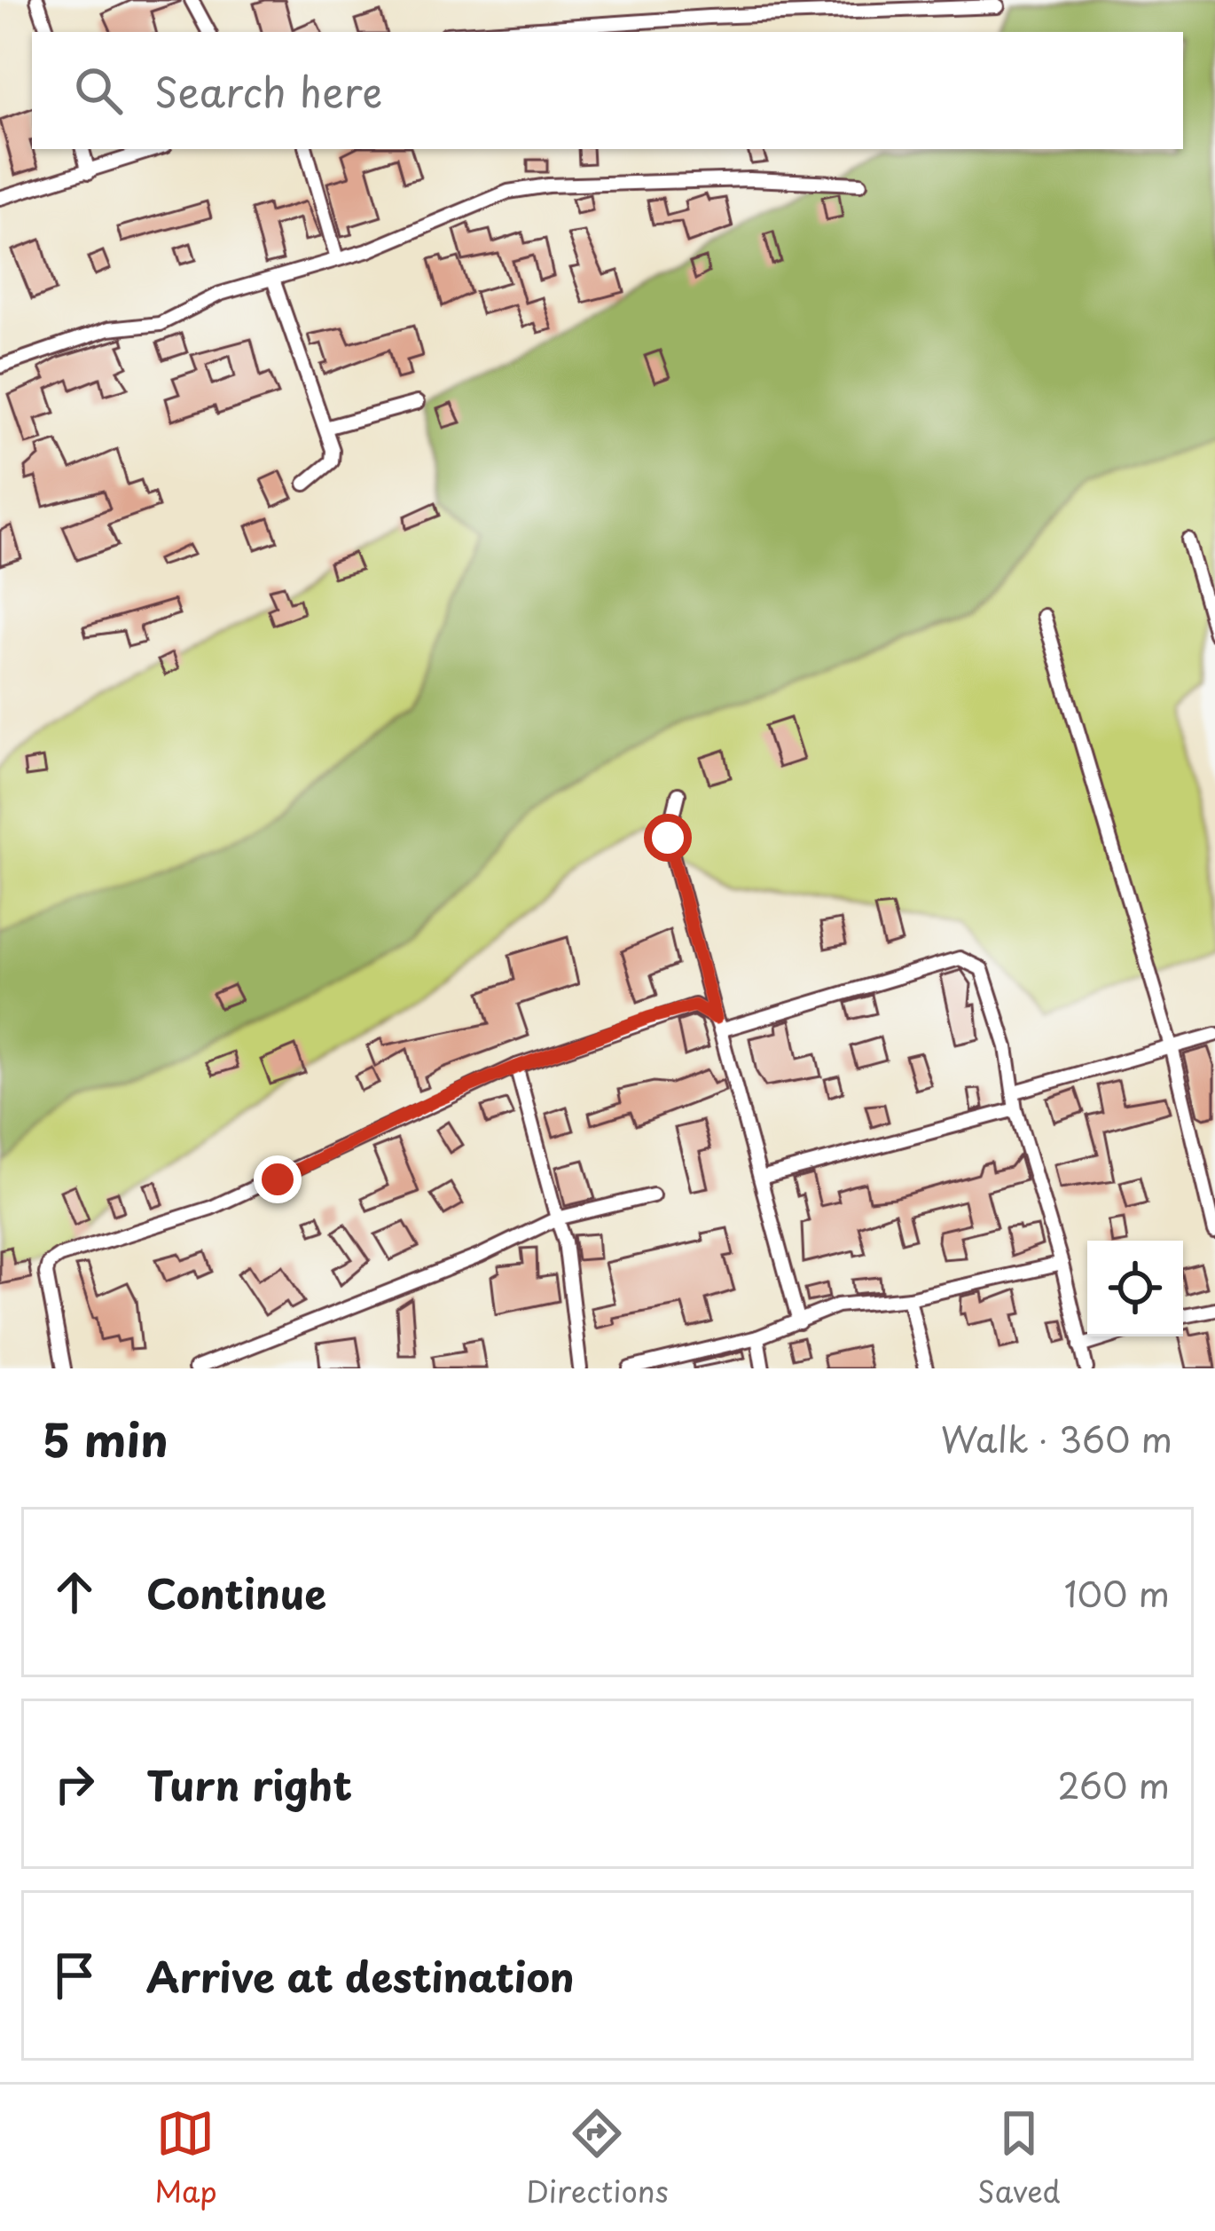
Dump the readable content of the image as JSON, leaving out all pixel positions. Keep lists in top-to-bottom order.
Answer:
{
  "page": {
    "search": "Search here",
    "heading": ["5 min", "Walk · 360 m"],
    "list": [
      ["Continue", "100 m"],
      ["Turn right", "260 m"],
      "Arrive at destination"
    ],
    "nav": ["Map", "Directions", "Saved"]
  }
}
